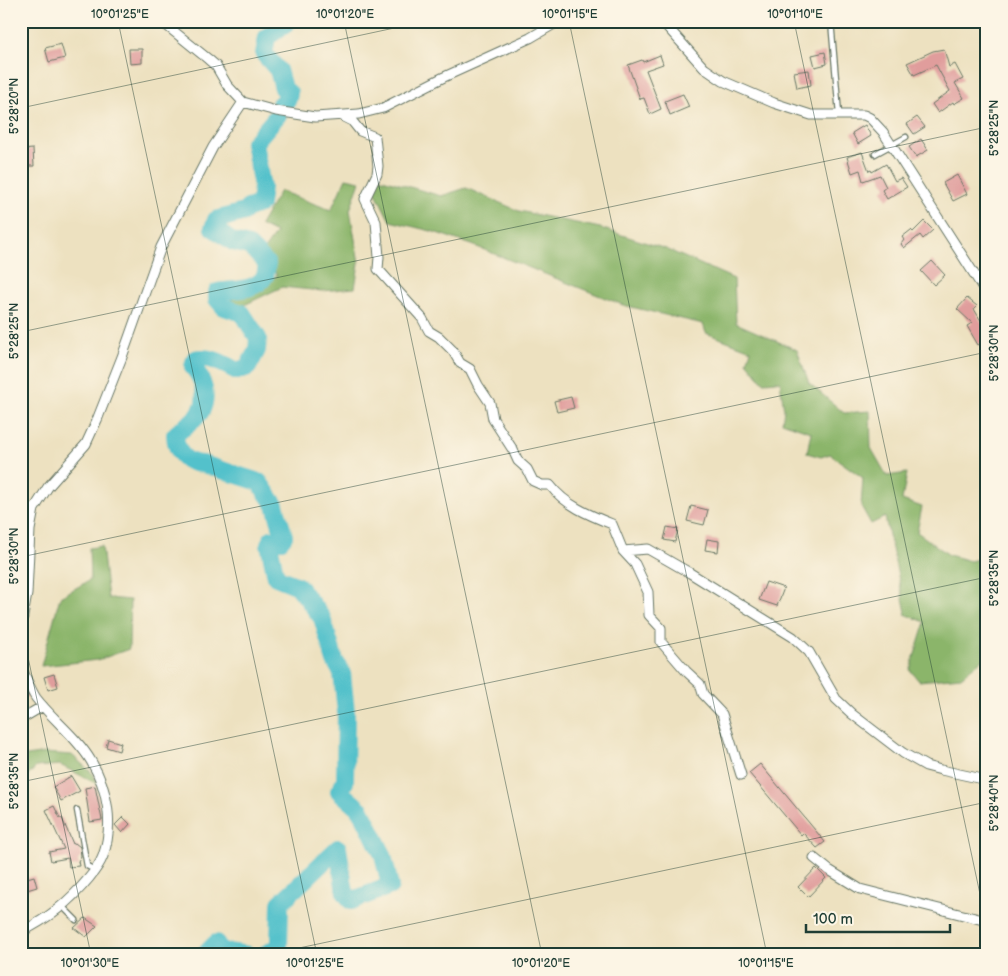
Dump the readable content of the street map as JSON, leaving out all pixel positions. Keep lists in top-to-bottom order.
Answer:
{
  "scale_bar": "100 m",
  "coordinates": [
    "10°01'25\"E",
    "10°01'20\"E",
    "10°01'15\"E",
    "10°01'10\"E",
    "5°28'20\"N",
    "5°28'25\"N",
    "5°28'30\"N",
    "5°28'35\"N",
    "5°28'40\"N",
    "10°01'30\"E"
  ]
}
